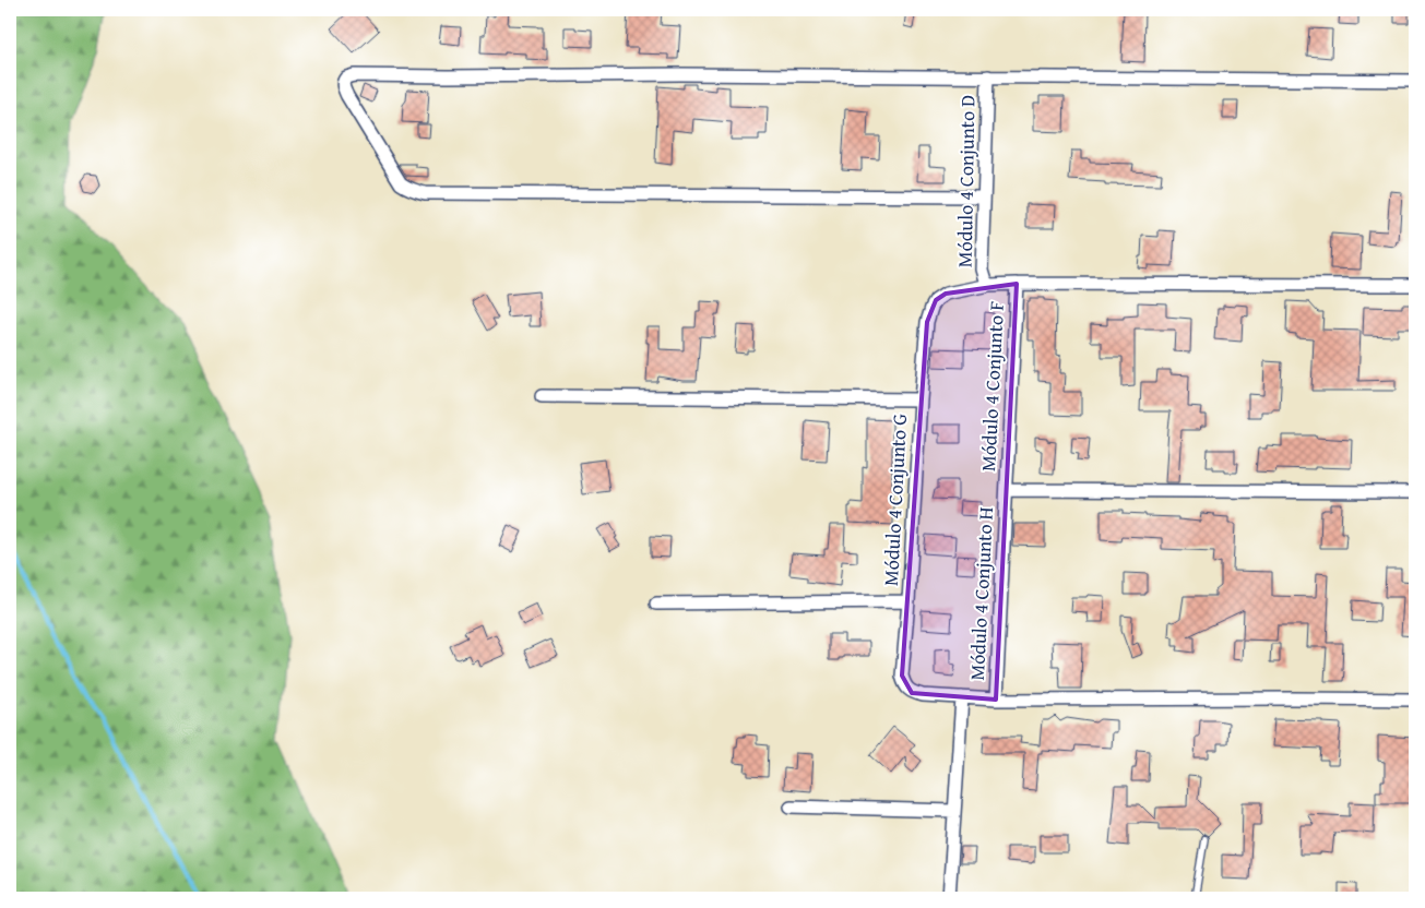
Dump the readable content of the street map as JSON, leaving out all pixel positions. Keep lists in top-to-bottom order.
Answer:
{
  "streets": {
    "street": [
      "Módulo 4 Conjunto D",
      "Módulo 4 Conjunto F",
      "Módulo 4 Conjunto G",
      "Módulo 4 Conjunto H"
    ]
  },
  "crossings": [
    ["Módulo 4 Conjunto D", "Módulo 4 Conjunto G"],
    ["Módulo 4 Conjunto F", "Módulo 4 Conjunto H"]
  ]
}
